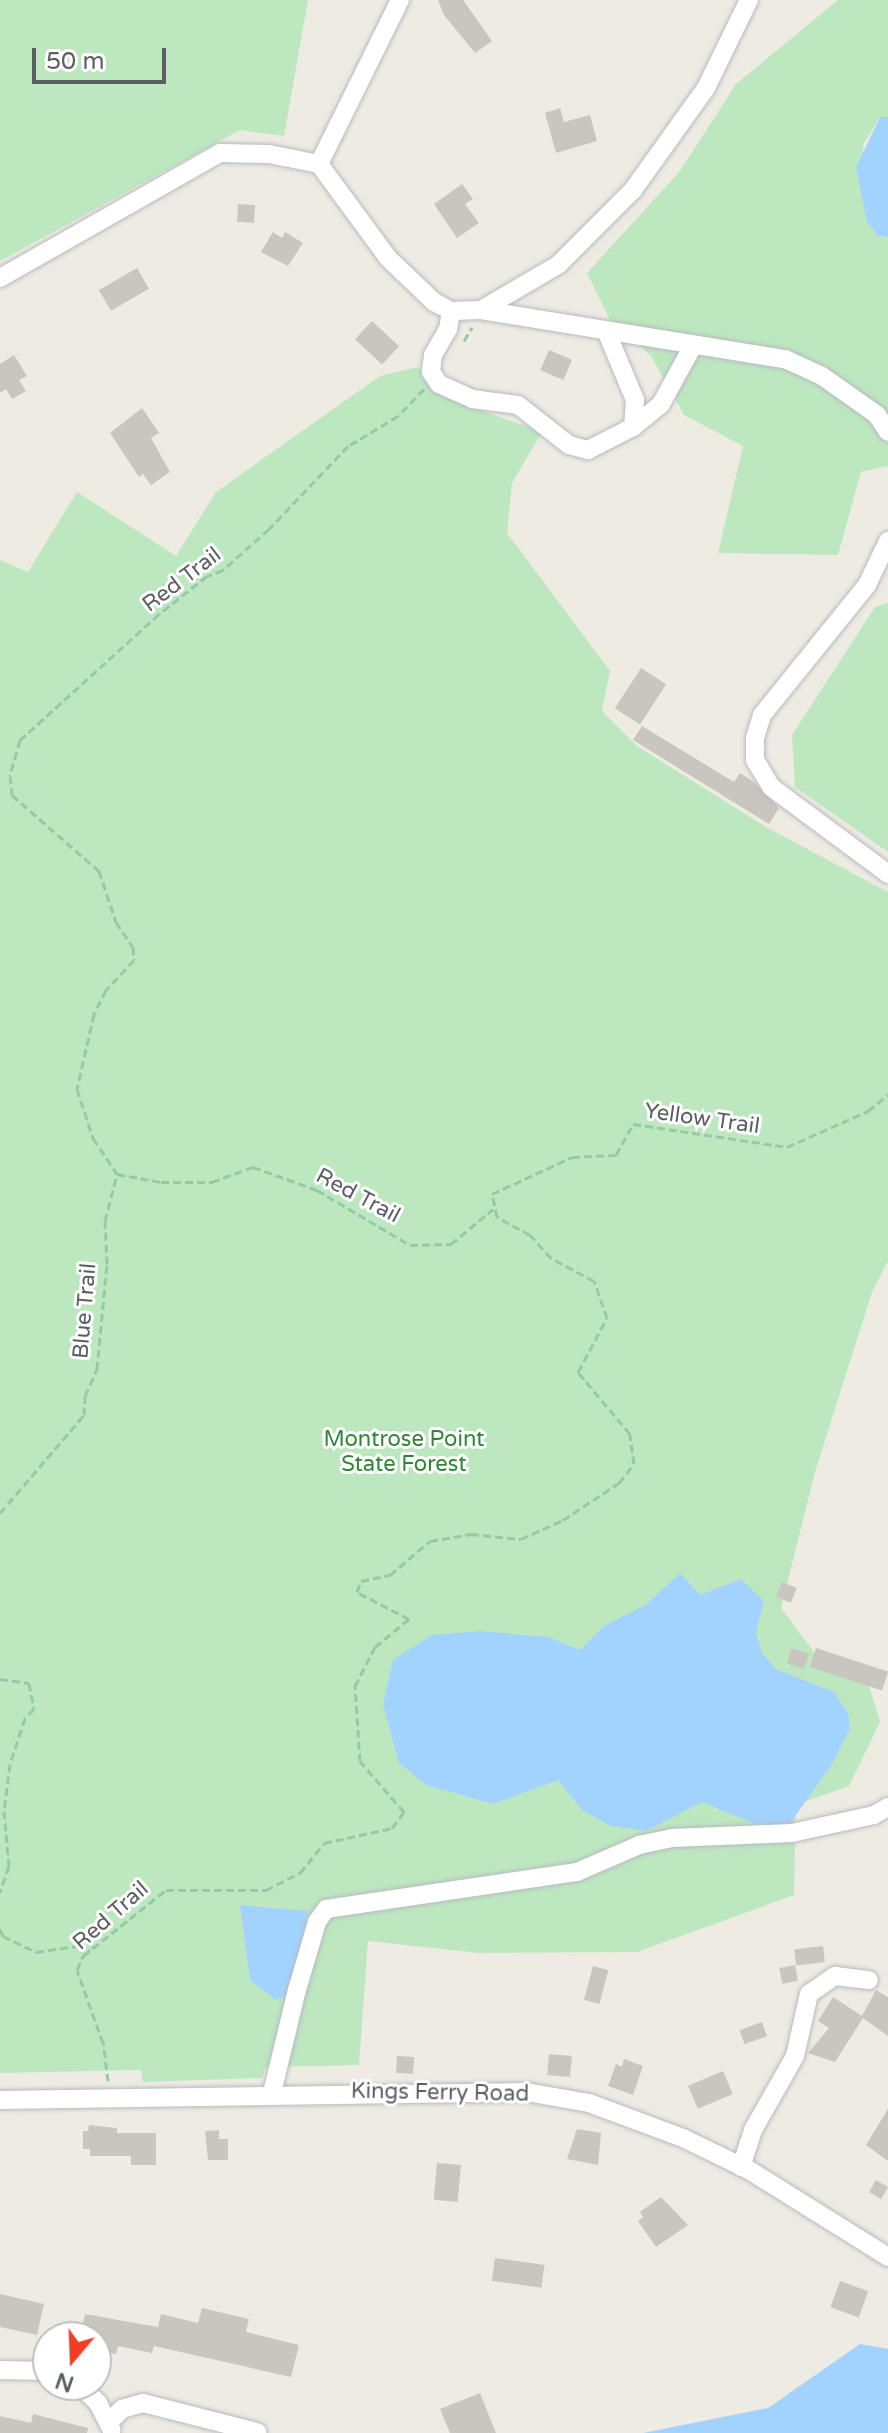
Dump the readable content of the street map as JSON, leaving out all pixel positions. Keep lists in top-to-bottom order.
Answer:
{
  "streets": {
    "street": ["Kings Ferry Road"],
    "path": ["Red Trail", "Yellow Trail", "Blue Trail"]
  },
  "crossings": [
    ["Red Trail", "Yellow Trail"],
    ["Red Trail", "Blue Trail"],
    ["Red Trail", "Kings Ferry Road"]
  ],
  "parks": ["Montrose Point State Forest"],
  "scale_bar": "50 m",
  "north": "bottom"
}
